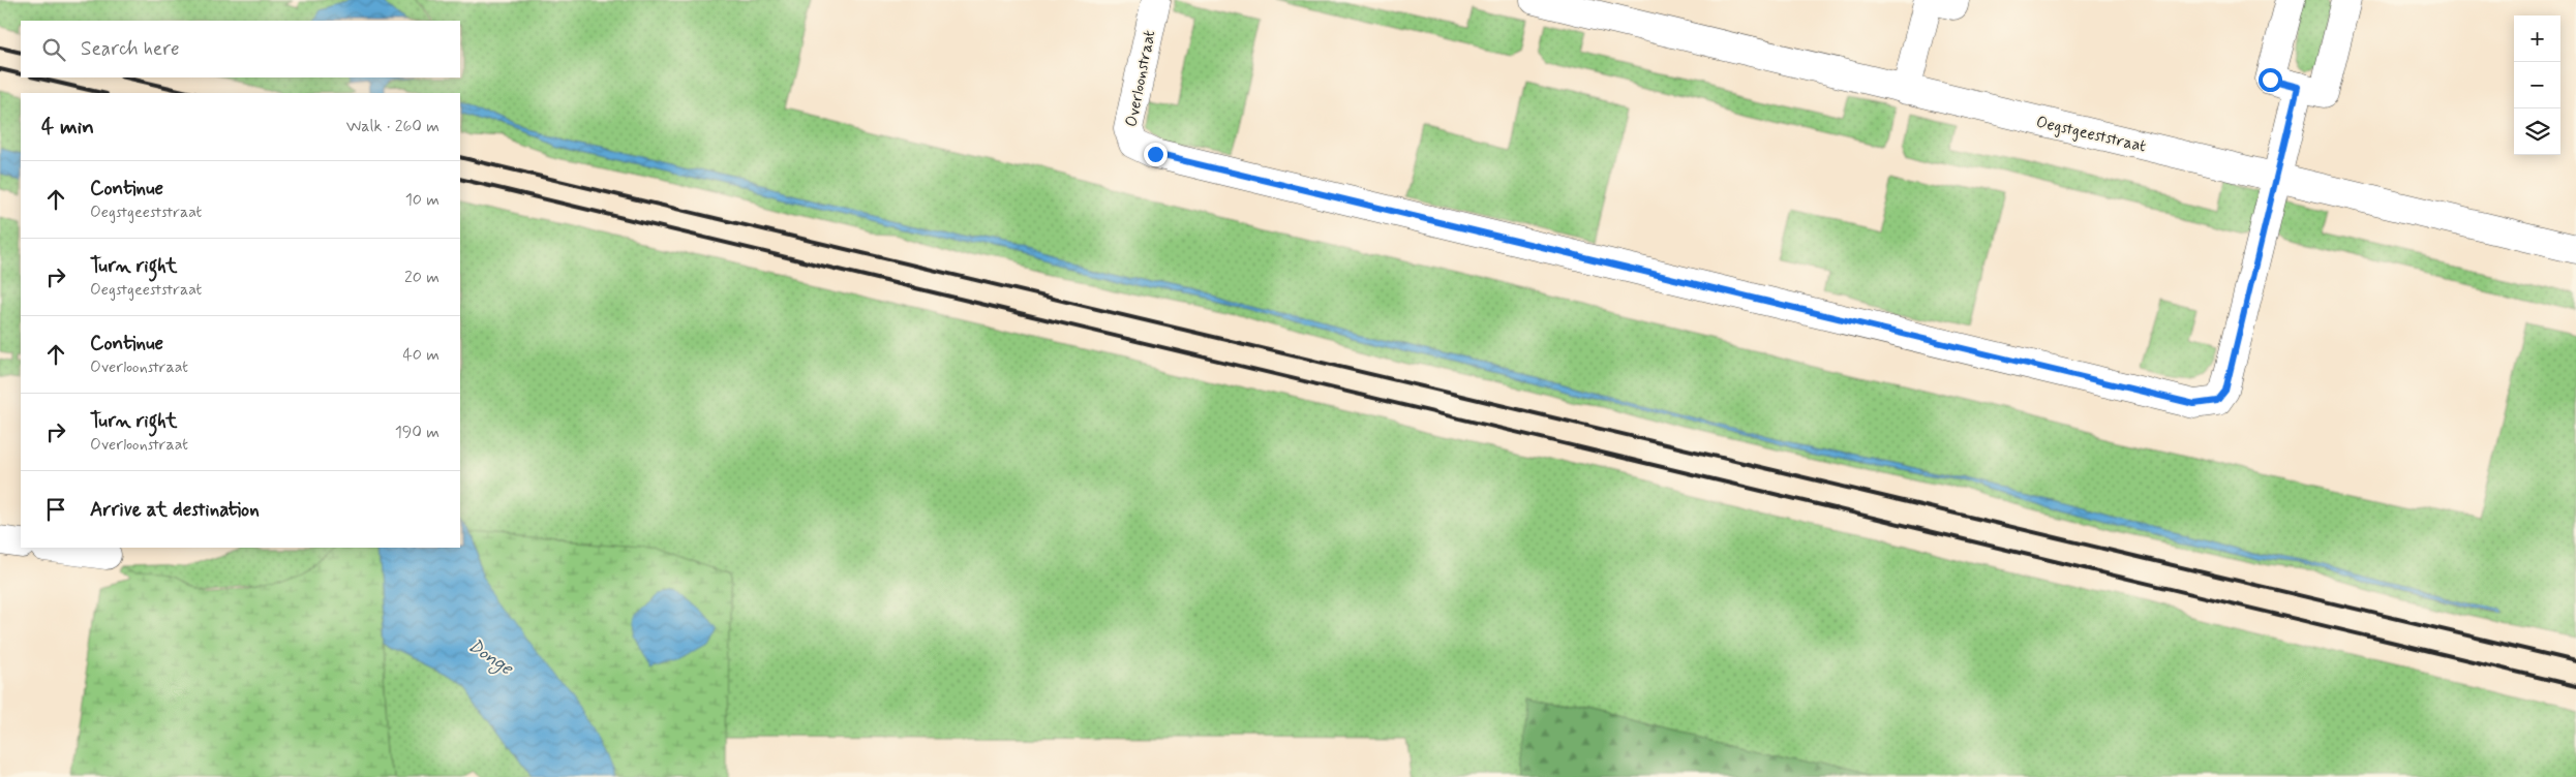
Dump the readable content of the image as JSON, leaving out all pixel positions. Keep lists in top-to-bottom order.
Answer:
{
  "streets": {
    "street": ["Overloonstraat", "Oegstgeeststraat"]
  },
  "crossings": [
    ["Overloonstraat", "Oegstgeeststraat"]
  ],
  "water": ["Donge"],
  "page": {
    "map_buttons": ["+", "−"],
    "search": "Search here",
    "heading": ["4 min", "Walk · 260 m"],
    "list": [
      ["Continue", "Oegstgeeststraat", "10 m"],
      ["Turn right", "Oegstgeeststraat", "20 m"],
      ["Continue", "Overloonstraat", "40 m"],
      ["Turn right", "Overloonstraat", "190 m"],
      "Arrive at destination"
    ]
  }
}
